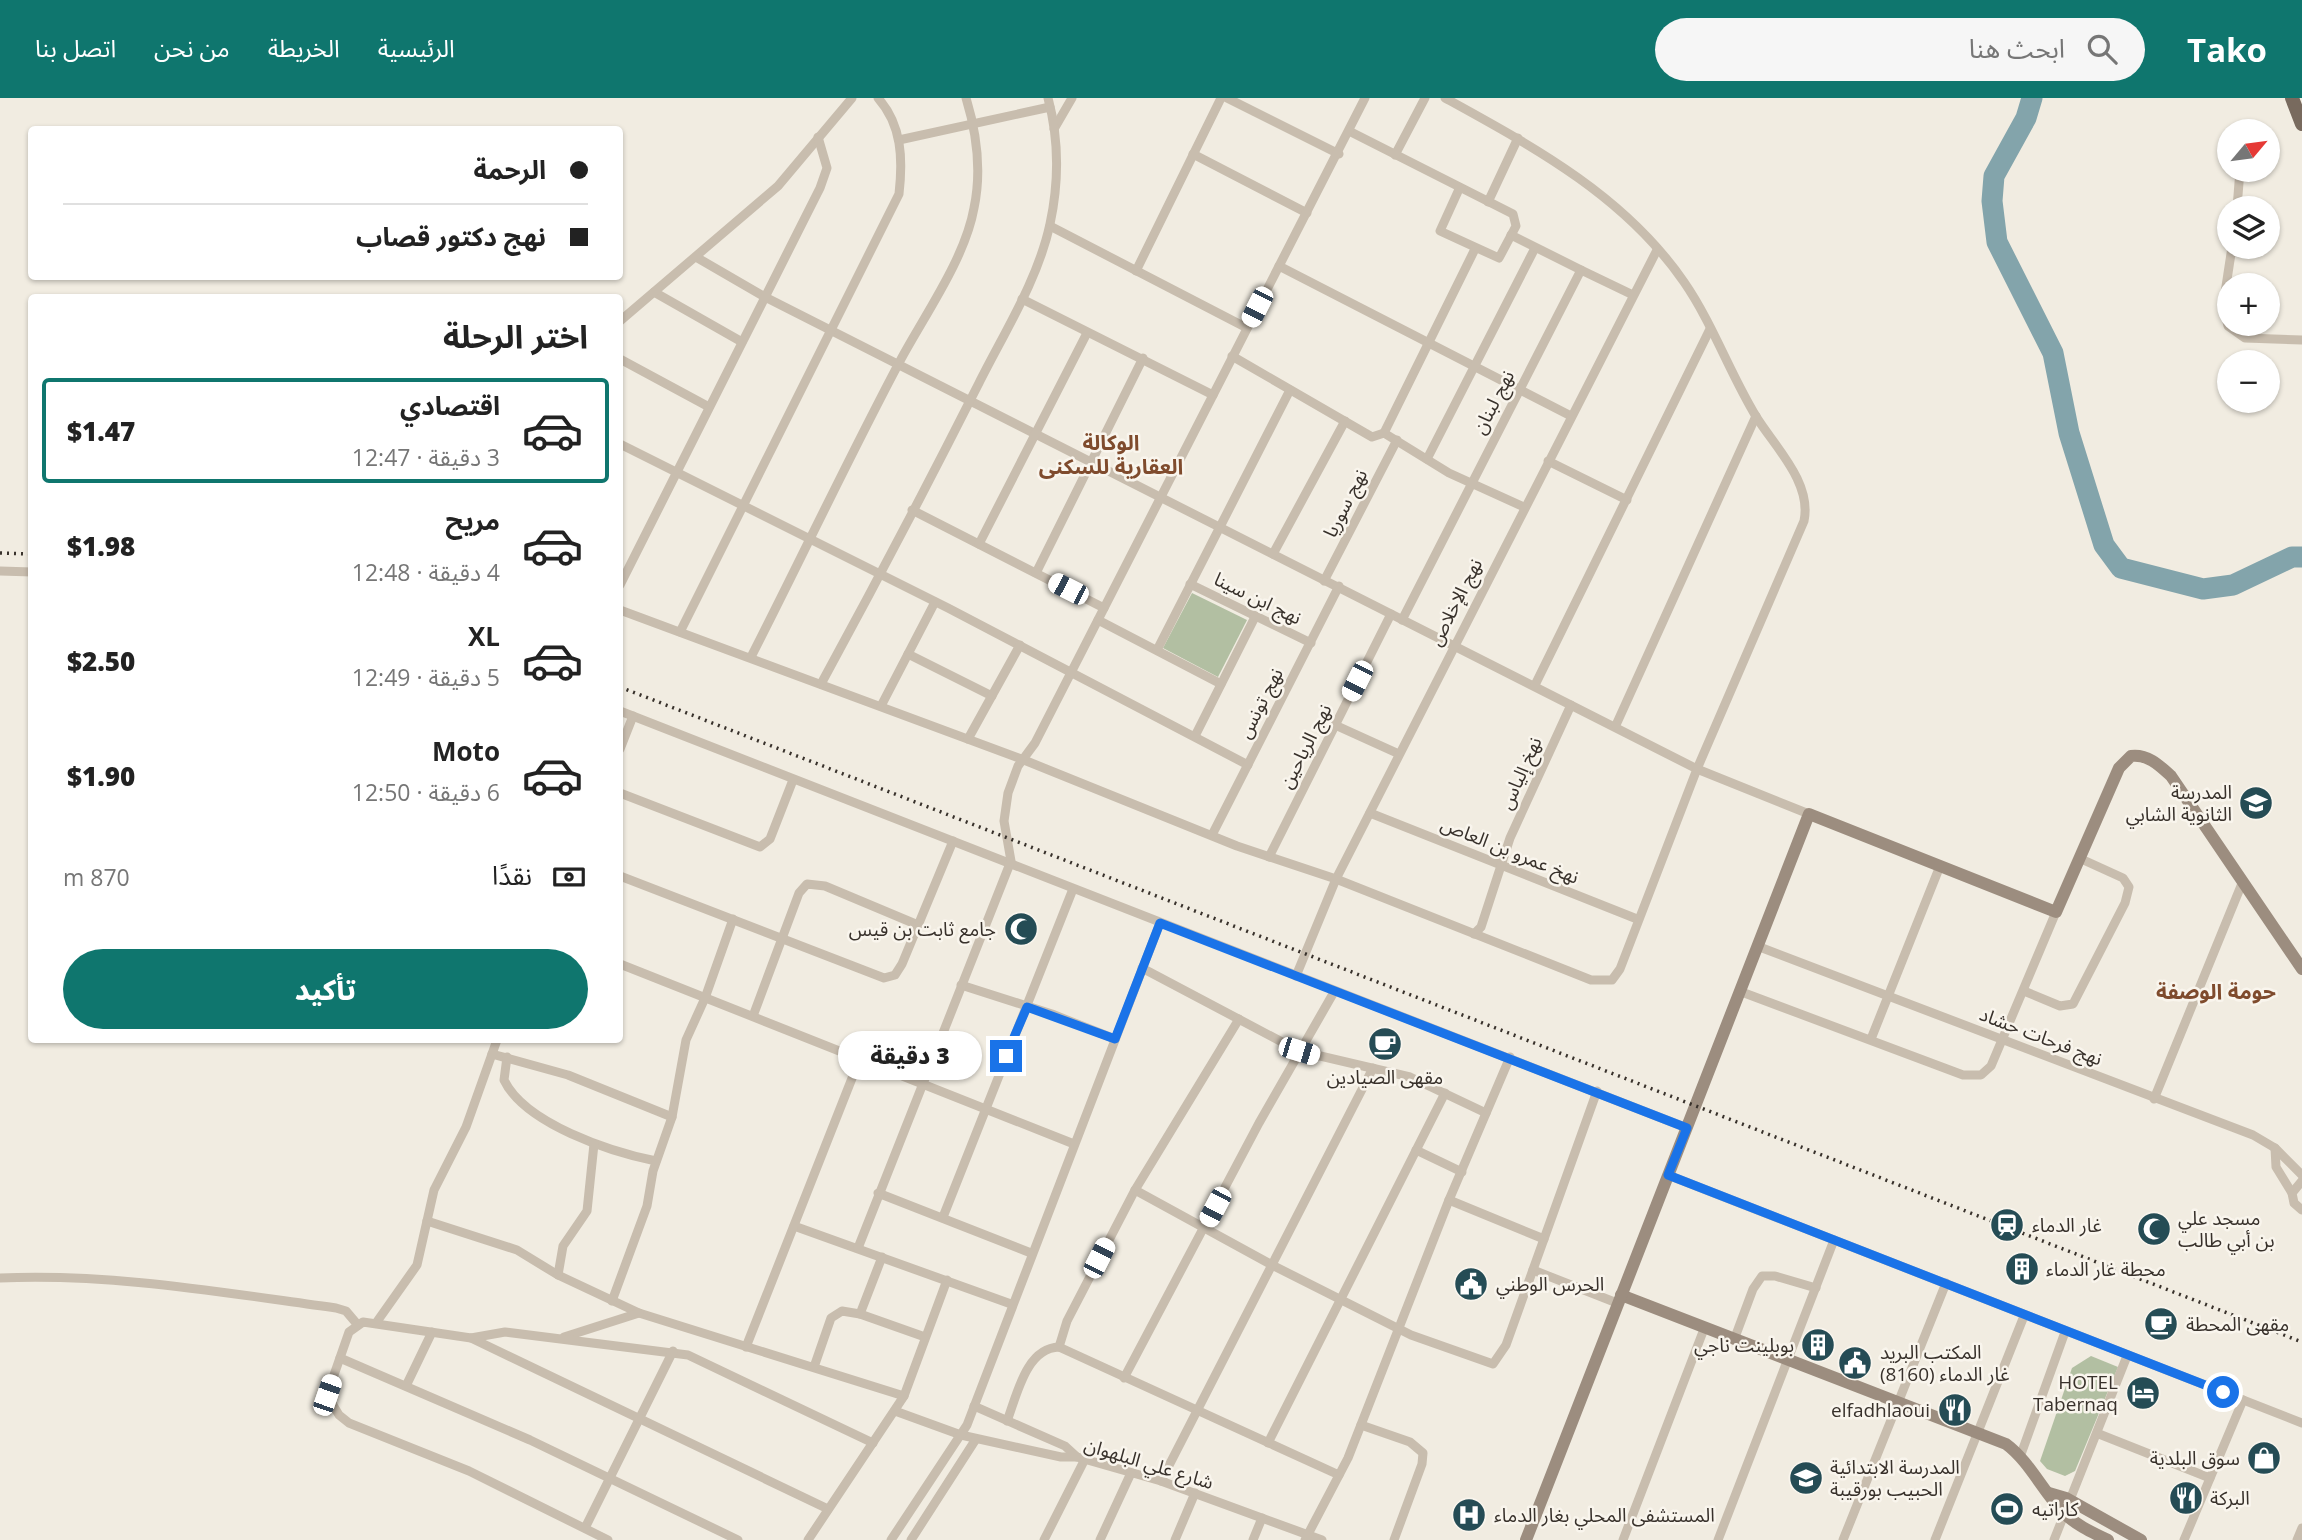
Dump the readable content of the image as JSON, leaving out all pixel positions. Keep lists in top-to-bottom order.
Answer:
{
  "streets": {
    "street": [
      "نهج لبنان",
      "نهج سوريا",
      "نهج ابن سينا",
      "نهج الإخلاص",
      "نهج تونس",
      "نهج الرياحين",
      "نهخ إلياس",
      "نهخ عمرو بن العاص",
      "نهج فرحات حشاد",
      "شارع علي البلهوان"
    ]
  },
  "crossings": [
    ["نهج ابن سينا", "نهج تونس"],
    ["نهج الإخلاص", "نهخ عمرو بن العاص"],
    ["نهخ إلياس", "نهخ عمرو بن العاص"]
  ],
  "districts": ["الوكالة العقارية للسكنى", "حومة الوصفة"],
  "places": {
    "school or university": ["المدرسة الثانوية الشابي", "المدرسة الابتدائية الحبيب بورقيبة"],
    "mosque": ["جامع ثابت بن قیس", "مسجد علي بن أبي طالب"],
    "cafe": ["مقهى الصيادين", "مقهى المحطة"],
    "station": ["غار الدماء"],
    "building": ["محطة غار الدماء", "بوبلينت ناجي"],
    "public building": ["الحرس الوطني", "المكتب البريد غار الدماء (8160)"],
    "hotel": ["HOTEL Tabernaq"],
    "restaurant": ["elfadhlaoui", "البركة"],
    "shop": ["سوق البلدية"],
    "sports": ["كاراتيه"],
    "hospital": ["المستشفى المحلي بغار الدماء"]
  },
  "north": "top right",
  "page": {
    "header": "Tako",
    "search": "ابحث هنا",
    "nav": [
      "الرئيسية",
      "الخريطة",
      "من نحن",
      "اتصل بنا"
    ],
    "map_buttons": ["+", "−"],
    "banner": ["الرحمة", "نهج دكتور قصاب"],
    "heading": "اختر الرحلة",
    "list": [
      {
        "name": "اقتصادي",
        "note": "3 دقيقة · 12:47",
        "value": "$1.47"
      },
      {
        "name": "مريح",
        "note": "4 دقيقة · 12:48",
        "value": "$1.98"
      },
      {
        "name": "XL",
        "note": "5 دقيقة · 12:49",
        "value": "$2.50"
      },
      {
        "name": "Moto",
        "note": "6 دقيقة · 12:50",
        "value": "$1.90"
      }
    ],
    "pay": ["نقدًا", "870 m"],
    "buttons": "تأكيد",
    "bubble": "3 دقيقة"
  }
}
